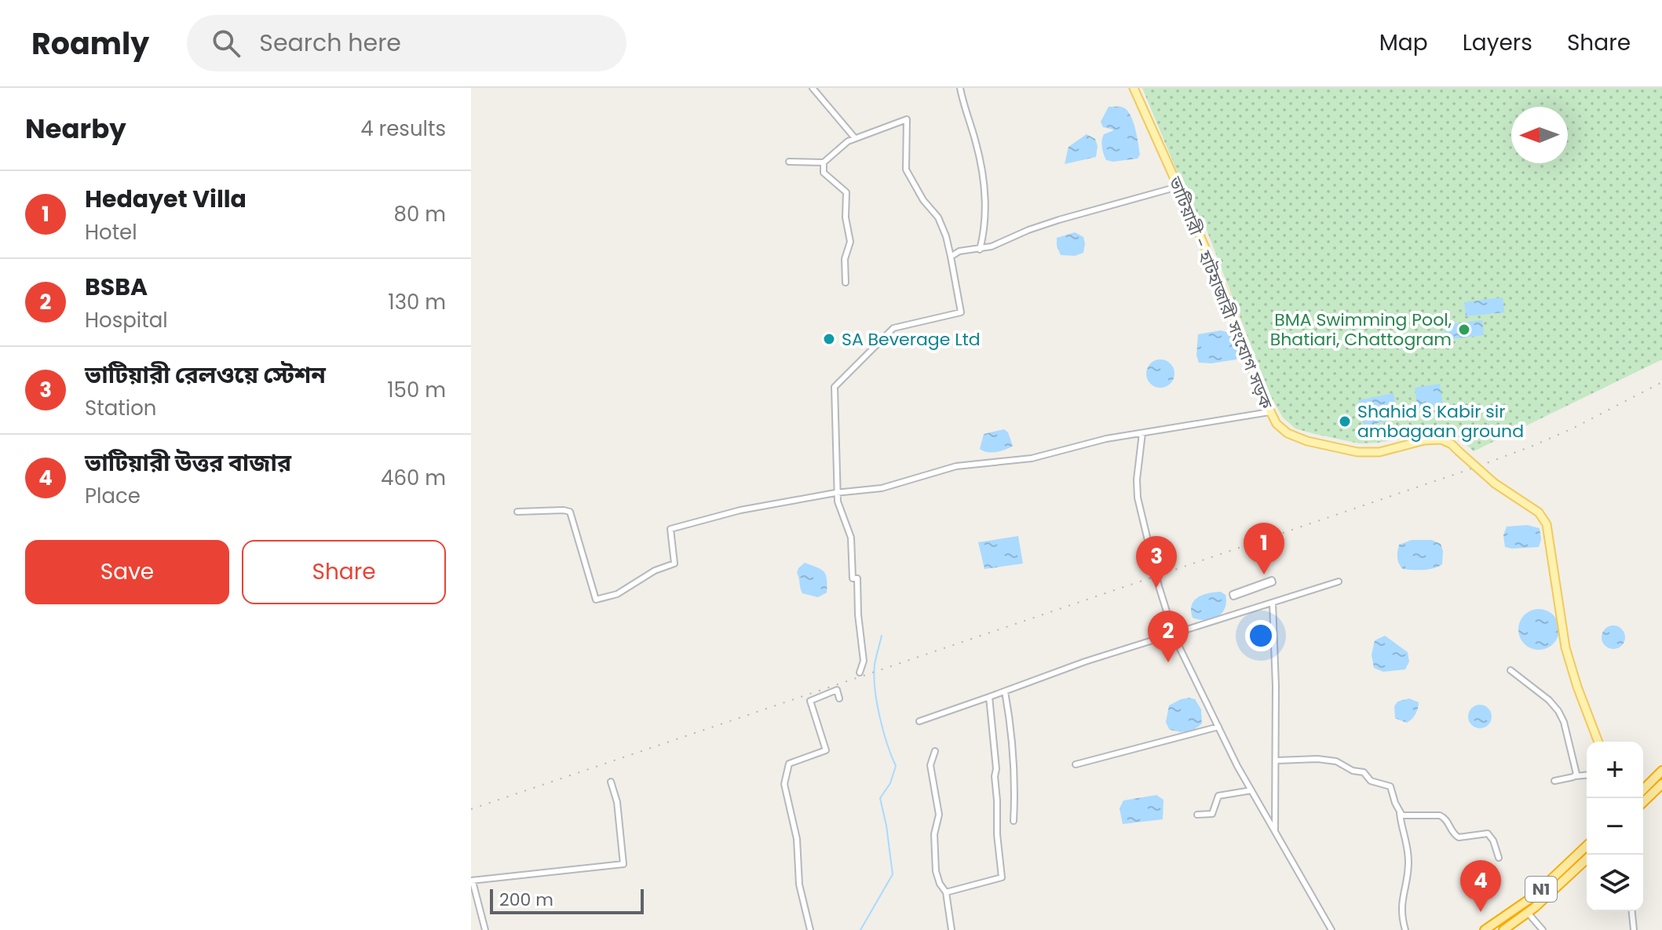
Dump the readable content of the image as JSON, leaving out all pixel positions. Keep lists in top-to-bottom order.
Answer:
{
  "streets": {
    "highway": ["N1"],
    "main road": ["ভাটিয়ারী - হাটহাজারী সংযোগ সড়ক"]
  },
  "places": ["BMA Swimming Pool, Bhatiari, Chattogram", "SA Beverage Ltd", "Shahid S Kabir sir ambagaan ground"],
  "scale_bar": "200 m",
  "north": "left",
  "page": {
    "header": "Roamly",
    "search": "Search here",
    "nav": ["Map", "Layers", "Share"],
    "heading": ["Nearby", "4 results"],
    "list": [
      {
        "mark": "1",
        "name": "Hedayet Villa",
        "note": "Hotel",
        "value": "80 m"
      },
      {
        "mark": "2",
        "name": "BSBA",
        "note": "Hospital",
        "value": "130 m"
      },
      {
        "mark": "3",
        "name": "ভাটিয়ারী রেলওয়ে স্টেশন",
        "note": "Station",
        "value": "150 m"
      },
      {
        "mark": "4",
        "name": "ভাটিয়ারী উত্তর বাজার",
        "note": "Place",
        "value": "460 m"
      }
    ],
    "buttons": ["Save", "Share"],
    "pins": [
      "1",
      "3",
      "2",
      "4"
    ],
    "map_buttons": ["+", "−"],
    "scale": "200 m"
  }
}
